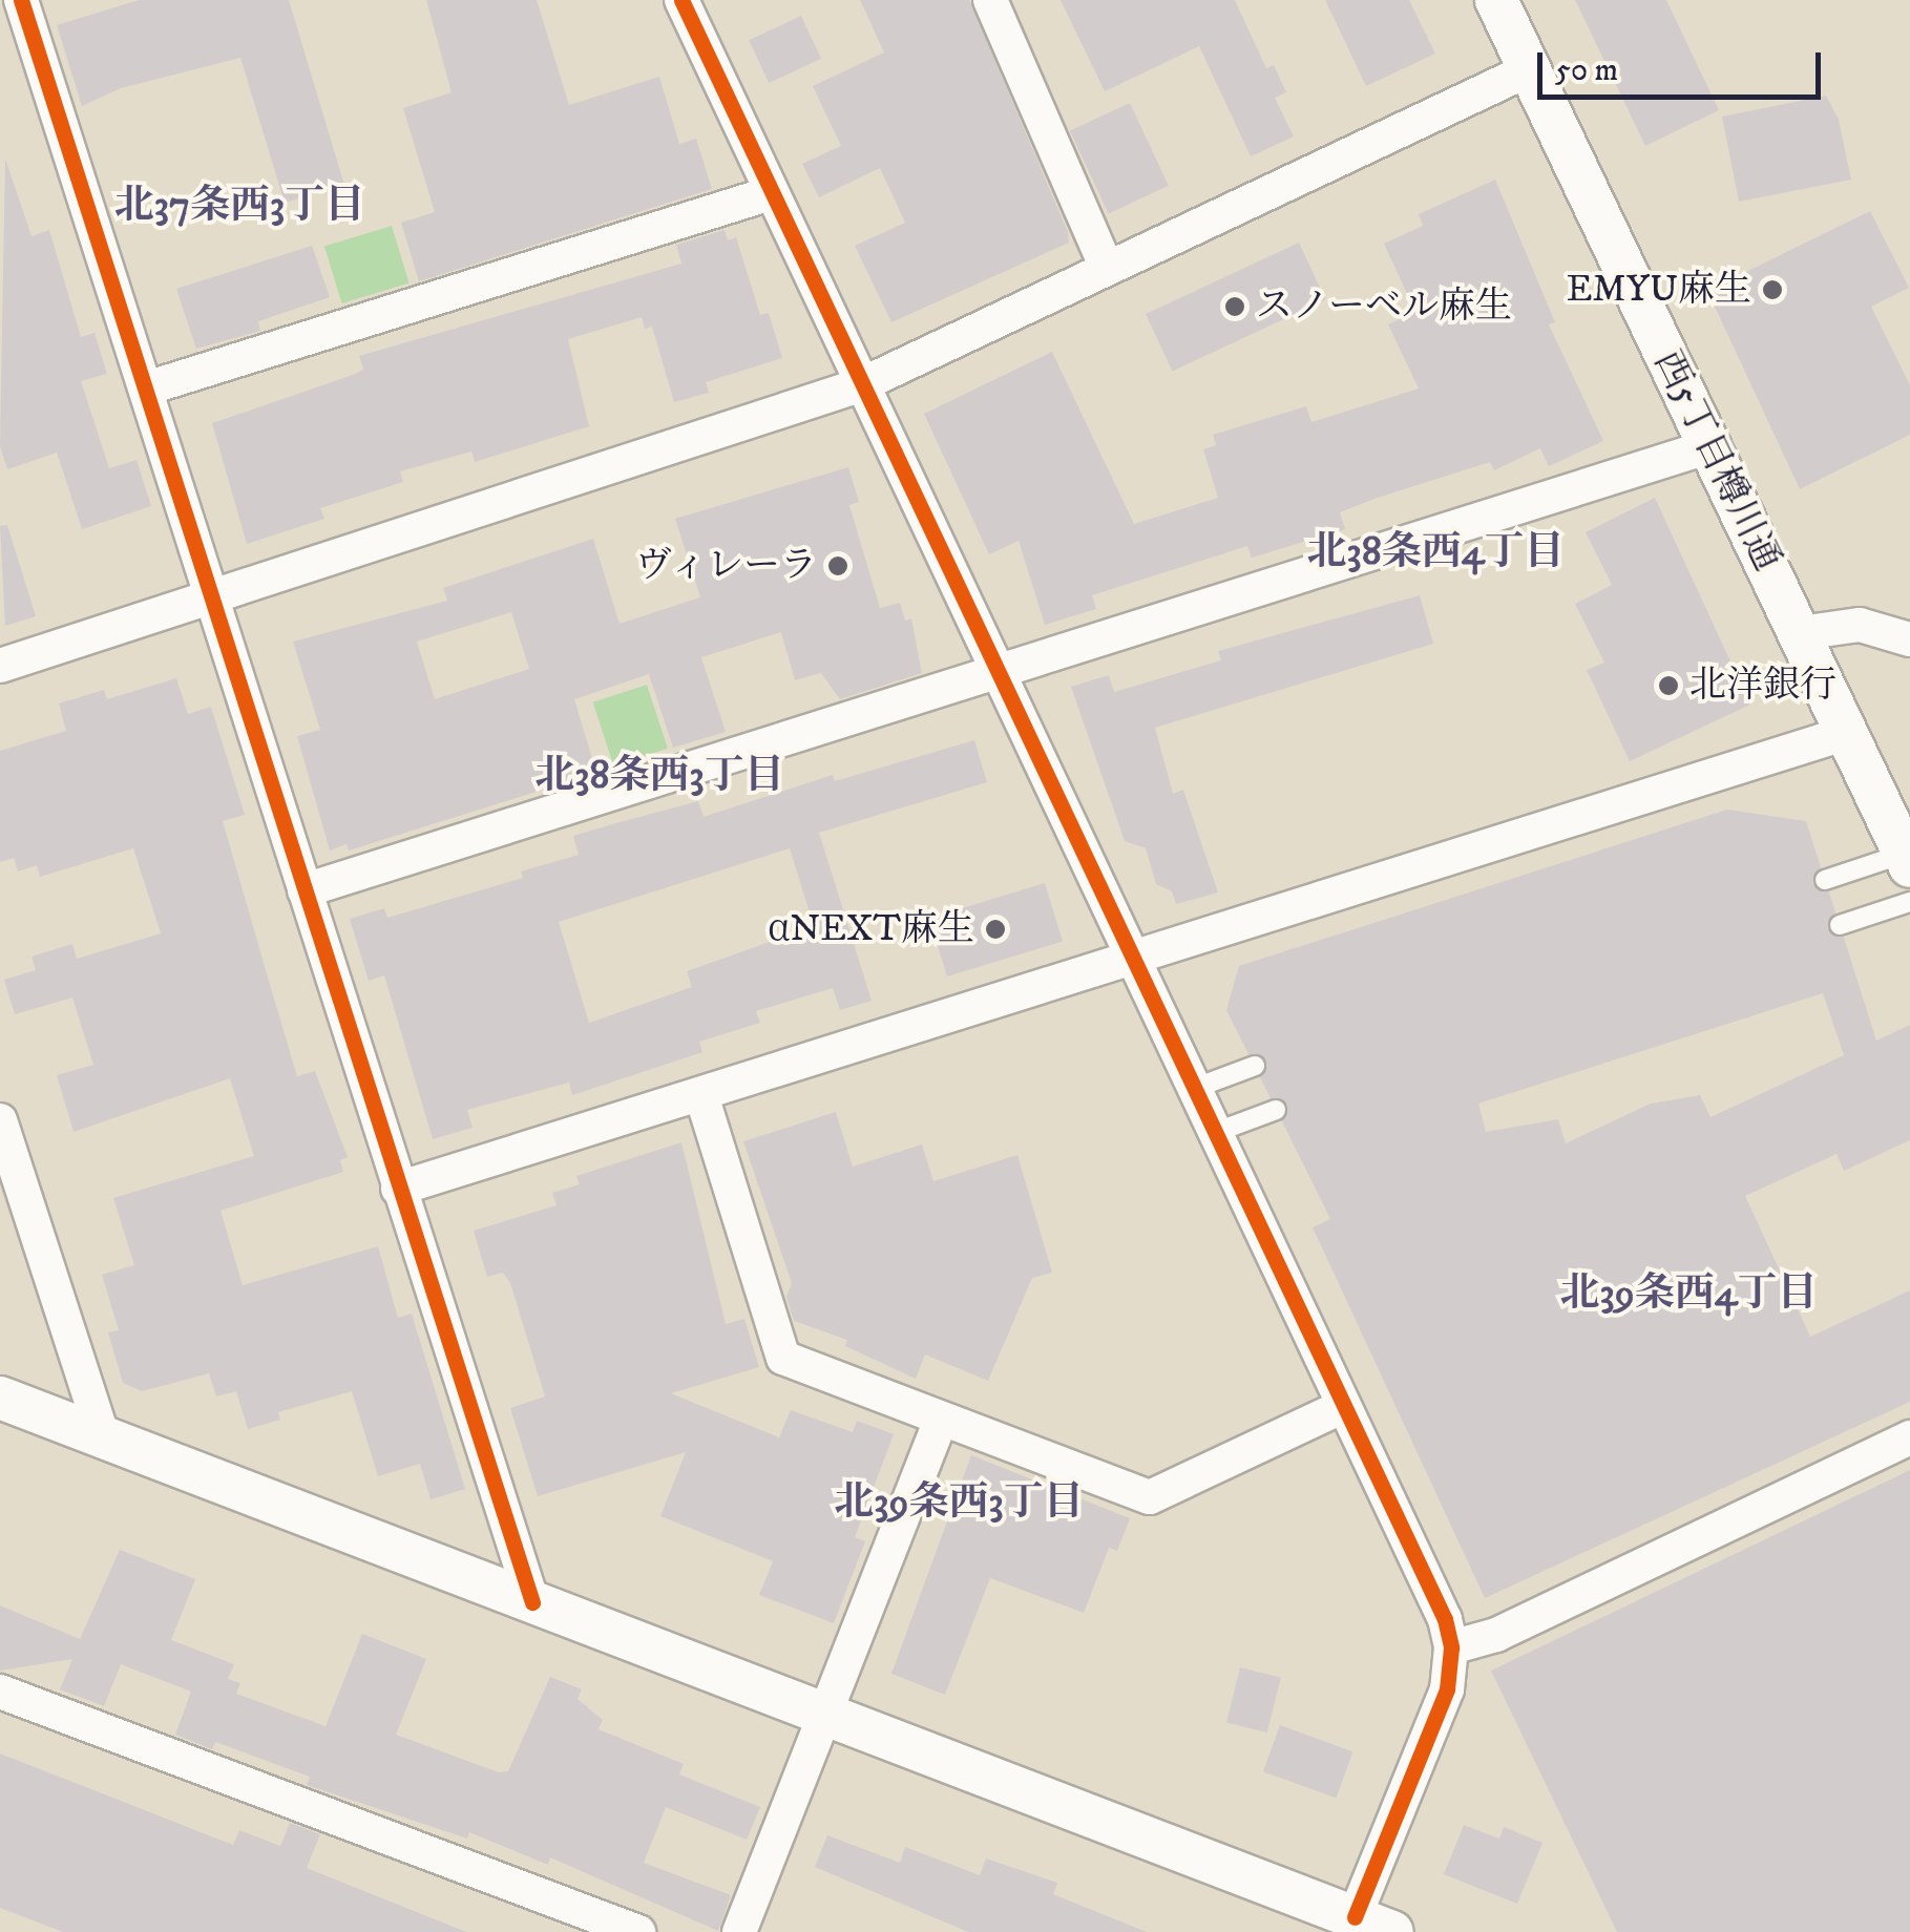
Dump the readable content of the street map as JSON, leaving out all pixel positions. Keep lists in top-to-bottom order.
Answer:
{
  "streets": {
    "street": ["西5丁目樽川通"]
  },
  "districts": [
    "北37条西3丁目",
    "北38条西4丁目",
    "北38条西3丁目",
    "北39条西4丁目",
    "北39条西3丁目"
  ],
  "places": [
    "EMYU麻生",
    "スノーベル麻生",
    "ヴィレーラ",
    "北洋銀行",
    "αNEXT麻生"
  ],
  "scale_bar": "50 m"
}
